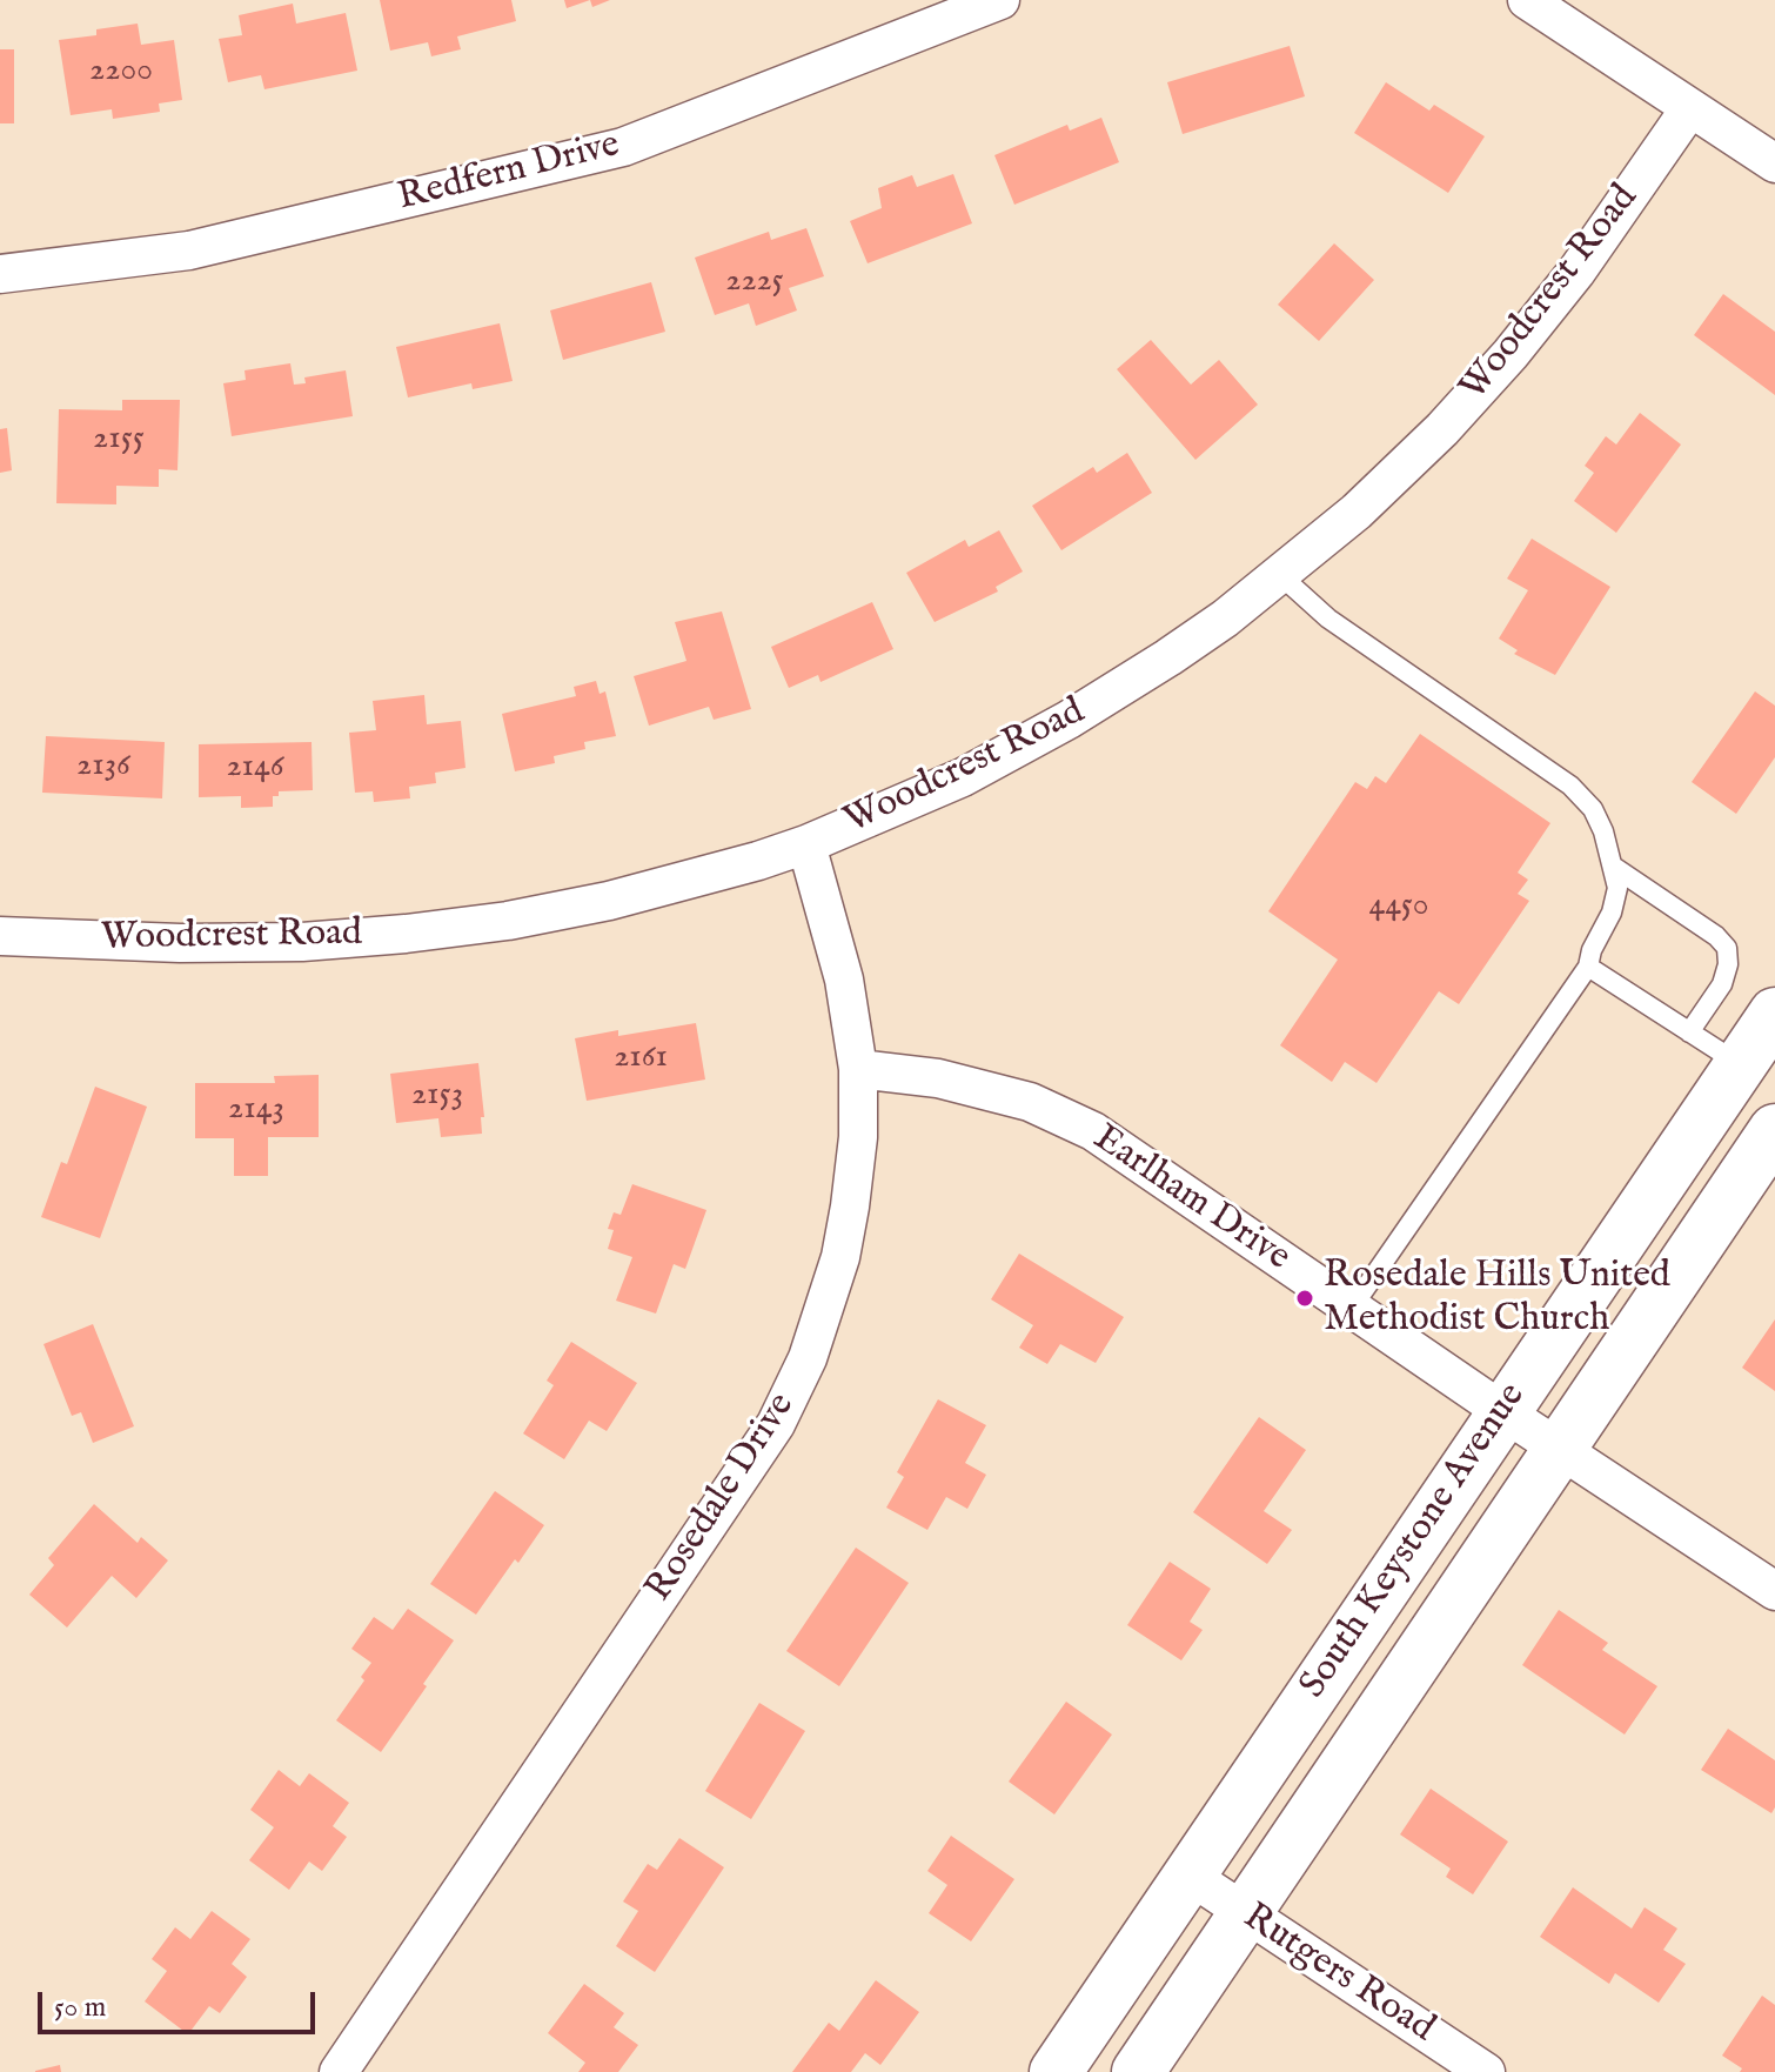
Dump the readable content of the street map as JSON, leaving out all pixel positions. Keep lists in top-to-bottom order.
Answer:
{
  "streets": {
    "main road": ["South Keystone Avenue"],
    "street": [
      "Redfern Drive",
      "Woodcrest Road",
      "Earlham Drive",
      "Rosedale Drive",
      "Rutgers Road"
    ]
  },
  "crossings": [
    ["Woodcrest Road", "Rosedale Drive"],
    ["Earlham Drive", "Rosedale Drive"],
    ["Earlham Drive", "South Keystone Avenue"],
    ["South Keystone Avenue", "Rutgers Road"]
  ],
  "places": ["Rosedale Hills United Methodist Church"],
  "house_numbers": [
    "2200",
    "2225",
    "2155",
    "2136",
    "2146",
    "4450",
    "2161",
    "2153",
    "2143"
  ],
  "scale_bar": "50 m"
}
